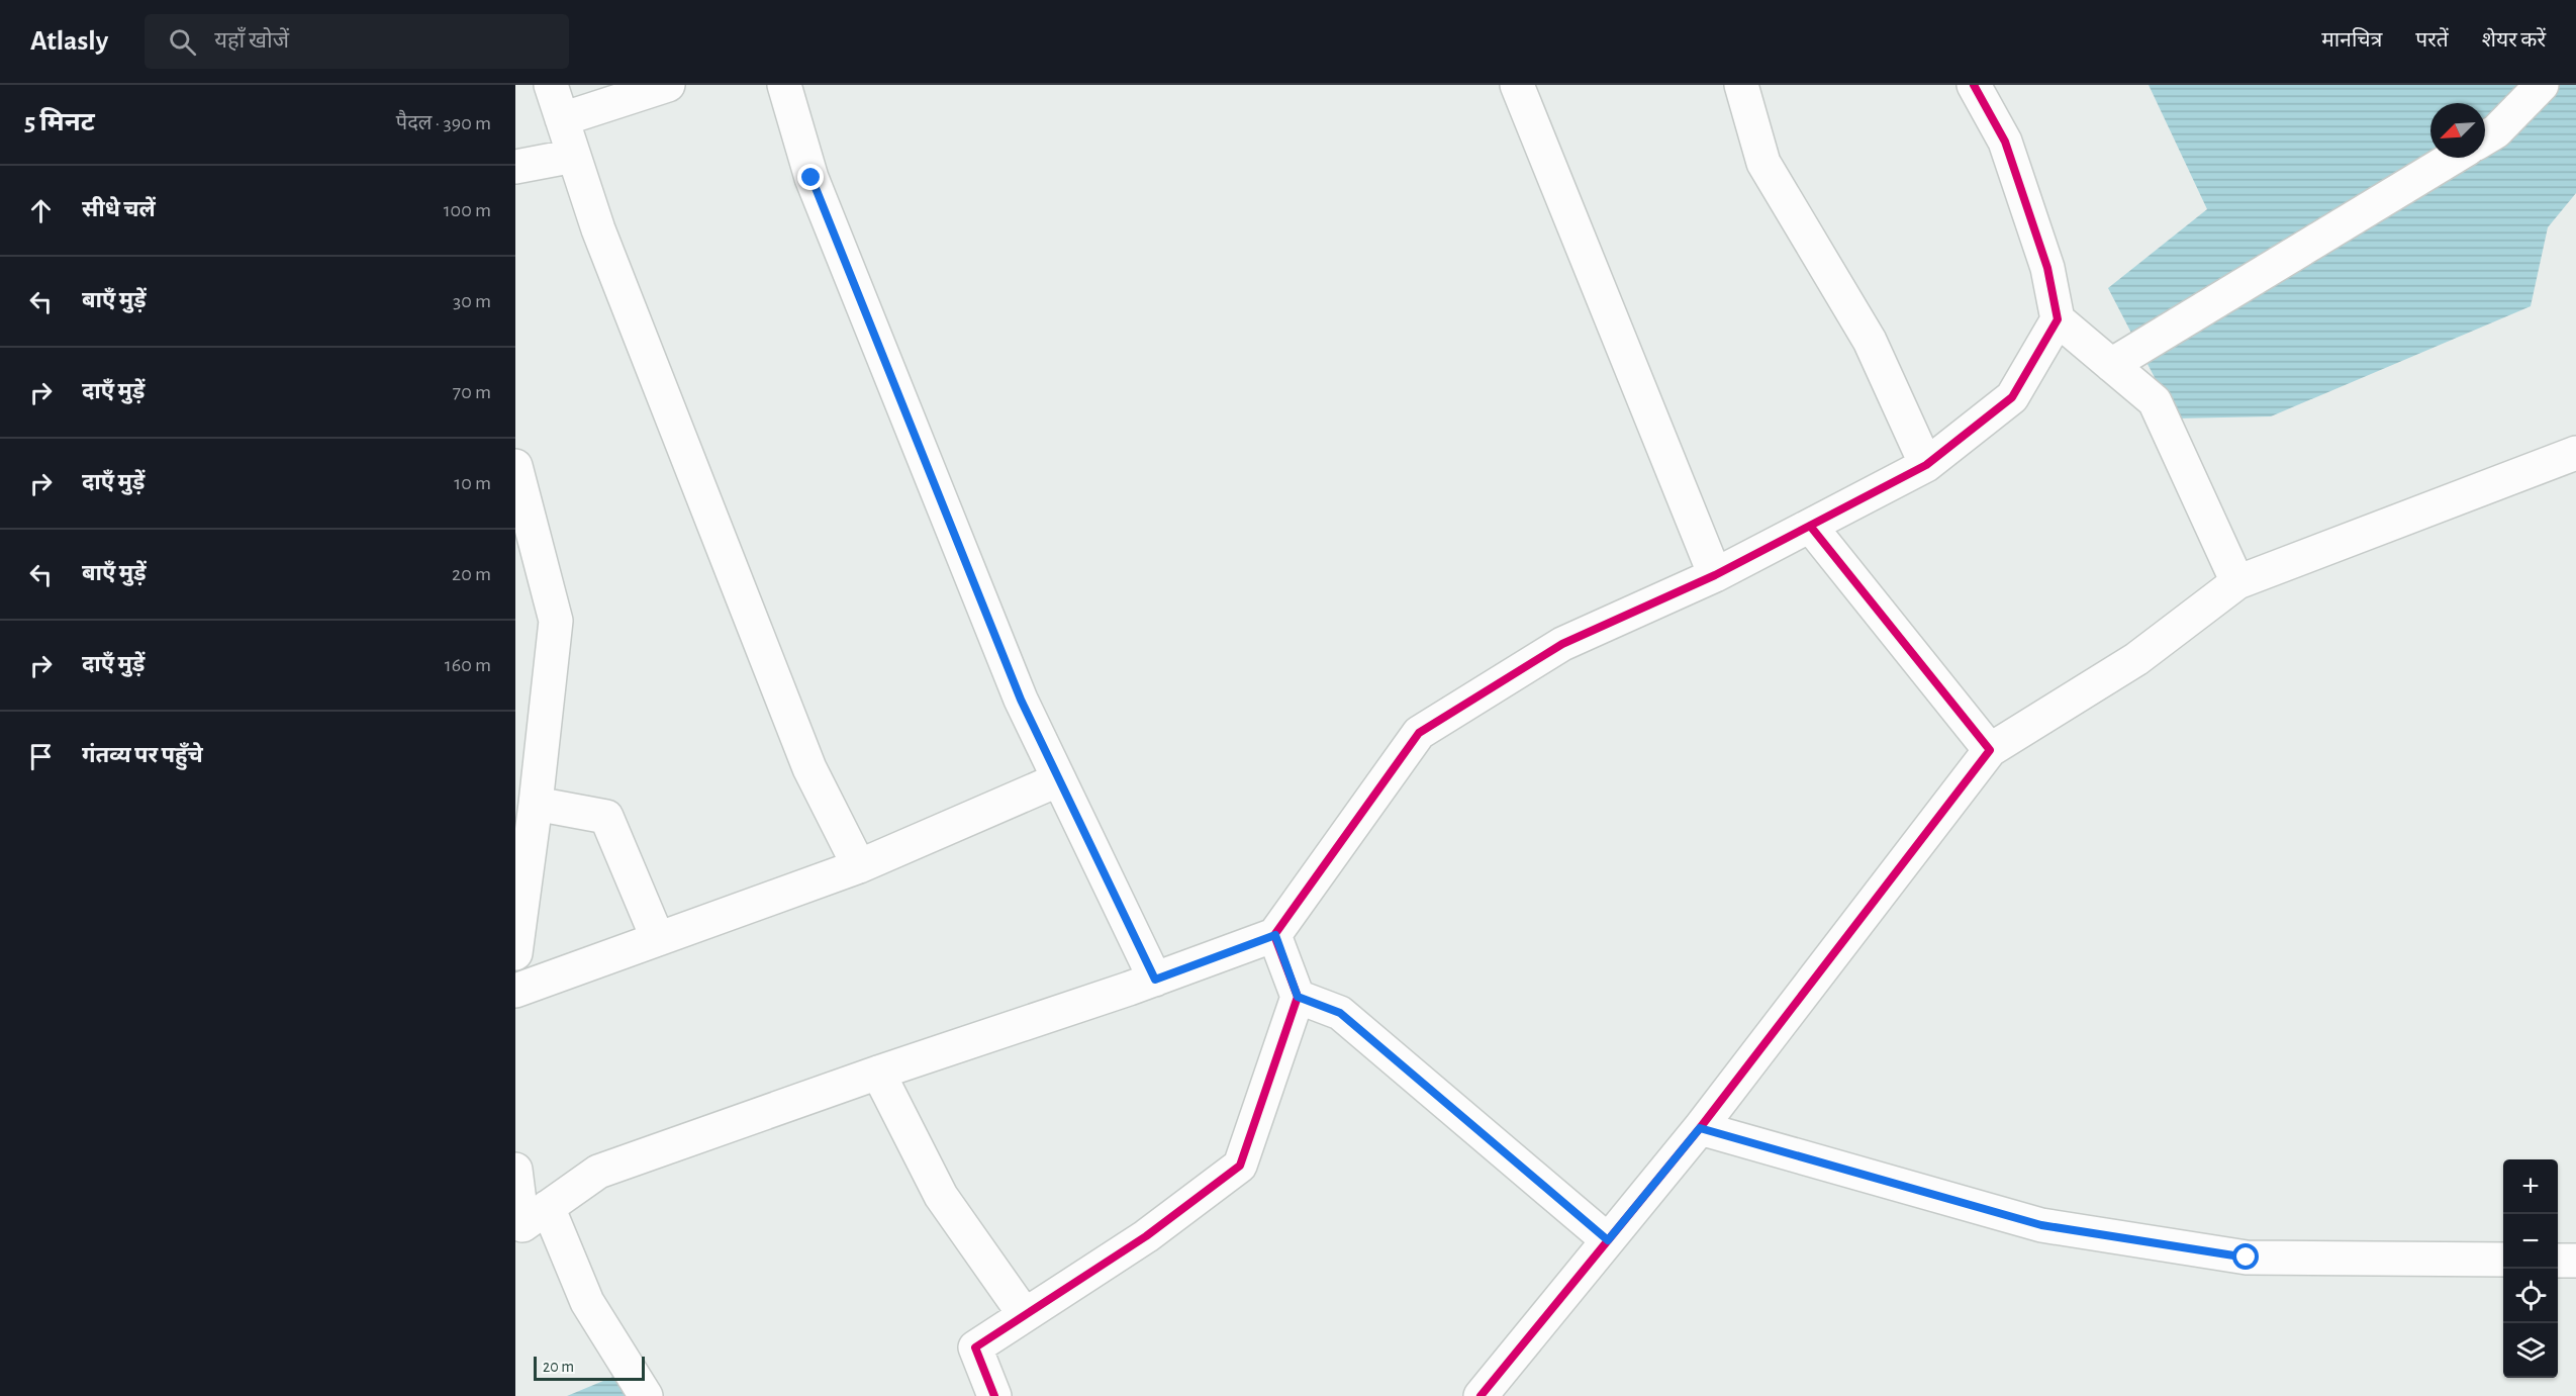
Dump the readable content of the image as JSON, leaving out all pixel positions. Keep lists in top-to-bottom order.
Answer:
{
  "scale_bar": "20 m",
  "north": "bottom left",
  "page": {
    "header": "Atlasly",
    "search": "यहाँ खोजें",
    "nav": ["मानचित्र", "परतें", "शेयर करें"],
    "heading": ["5 मिनट", "पैदल · 390 m"],
    "list": [
      ["सीधे चलें", "100 m"],
      ["बाएँ मुड़ें", "30 m"],
      ["दाएँ मुड़ें", "70 m"],
      ["दाएँ मुड़ें", "10 m"],
      ["बाएँ मुड़ें", "20 m"],
      ["दाएँ मुड़ें", "160 m"],
      "गंतव्य पर पहुँचे"
    ],
    "map_buttons": ["+", "−"],
    "scale": "20 m"
  }
}
